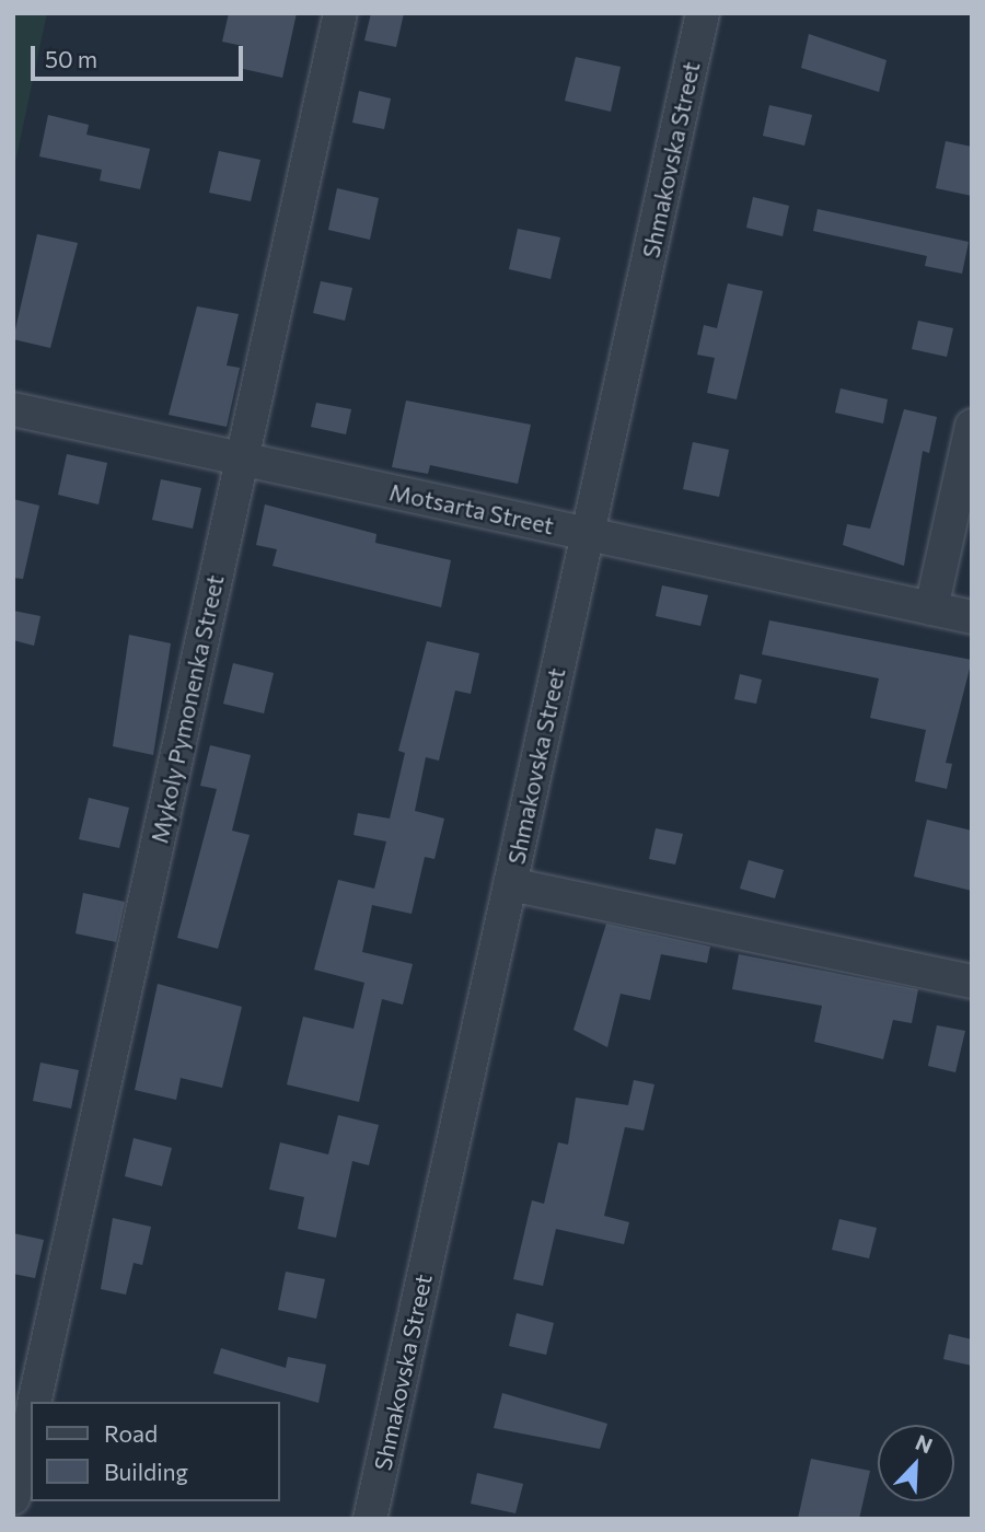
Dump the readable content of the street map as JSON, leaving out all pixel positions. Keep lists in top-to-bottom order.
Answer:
{
  "streets": {
    "street": ["Shmakovska Street", "Motsarta Street", "Mykoly Pymonenka Street"]
  },
  "crossings": [
    ["Shmakovska Street", "Motsarta Street"],
    ["Motsarta Street", "Mykoly Pymonenka Street"]
  ],
  "legend": ["Road", "Building"],
  "scale_bar": "50 m",
  "north": "top right"
}
